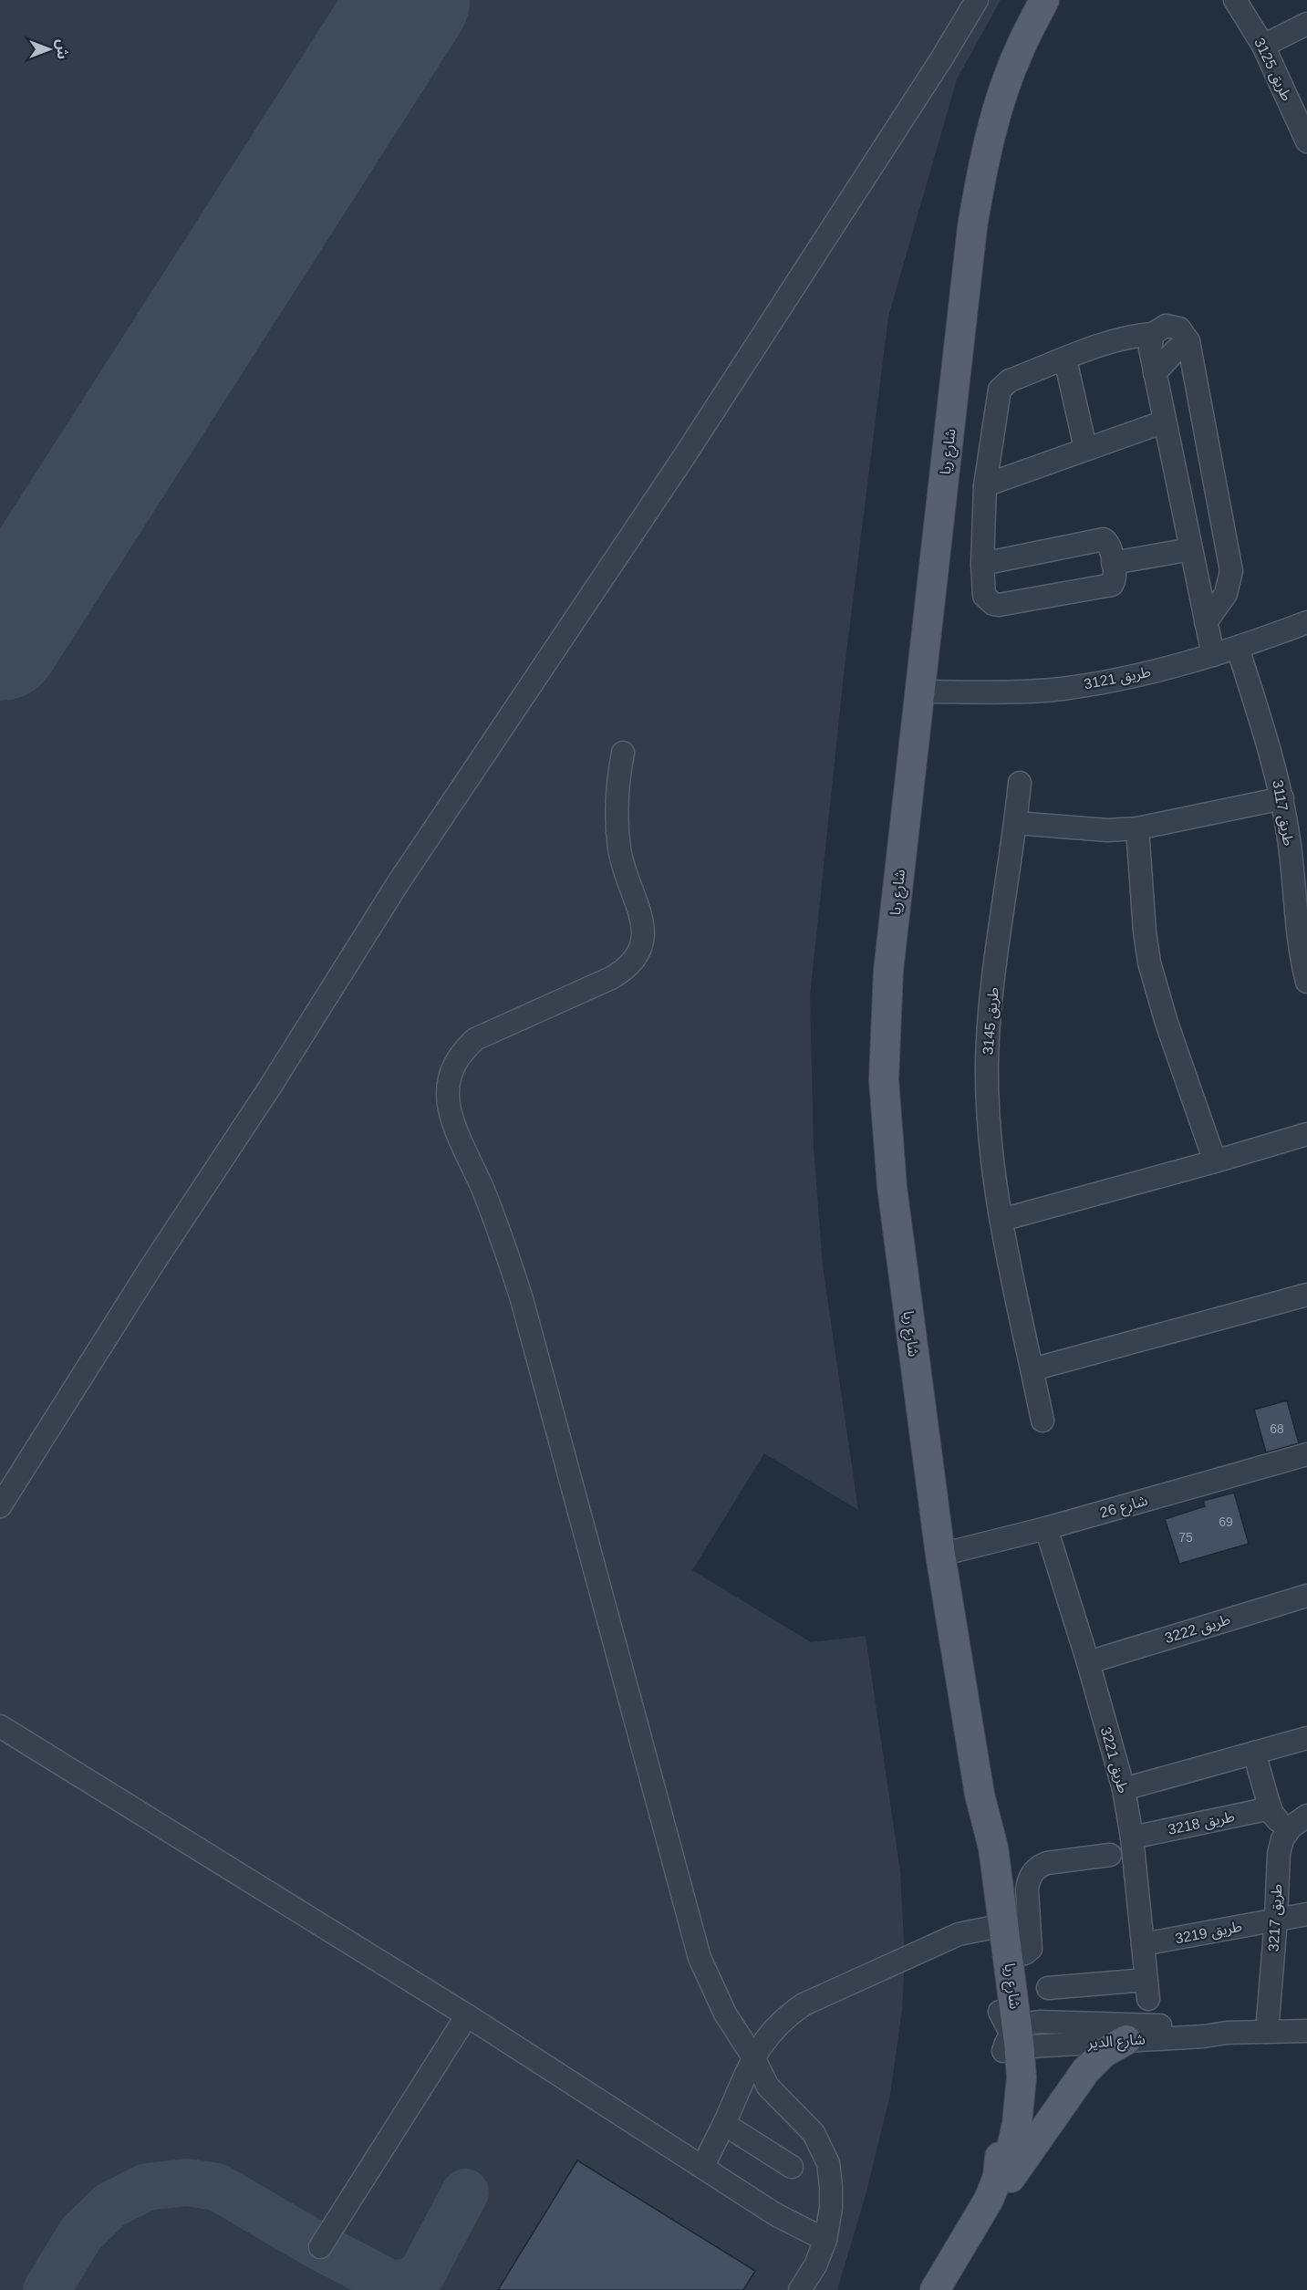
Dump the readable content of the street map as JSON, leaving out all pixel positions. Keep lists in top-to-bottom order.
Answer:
{
  "streets": {
    "main road": ["شارع ريا"],
    "street": [
      "طريق 3125",
      "طريق 3121",
      "طريق 3117",
      "طريق 3145",
      "شارع 26",
      "طريق 3222",
      "طريق 3221",
      "طريق 3218",
      "طريق 3217",
      "طريق 3219",
      "شارع الدير"
    ]
  },
  "crossings": [
    ["شارع ريا", "طريق 3121"],
    ["شارع ريا", "شارع 26"],
    ["شارع ريا", "شارع الدير"],
    ["طريق 3121", "طريق 3117"],
    ["شارع 26", "طريق 3221"],
    ["طريق 3222", "طريق 3221"],
    ["طريق 3221", "طريق 3218"],
    ["طريق 3221", "طريق 3219"],
    ["طريق 3217", "طريق 3219"],
    ["طريق 3217", "شارع الدير"]
  ],
  "house_numbers": ["68", "69", "75"],
  "north": "right"
}
